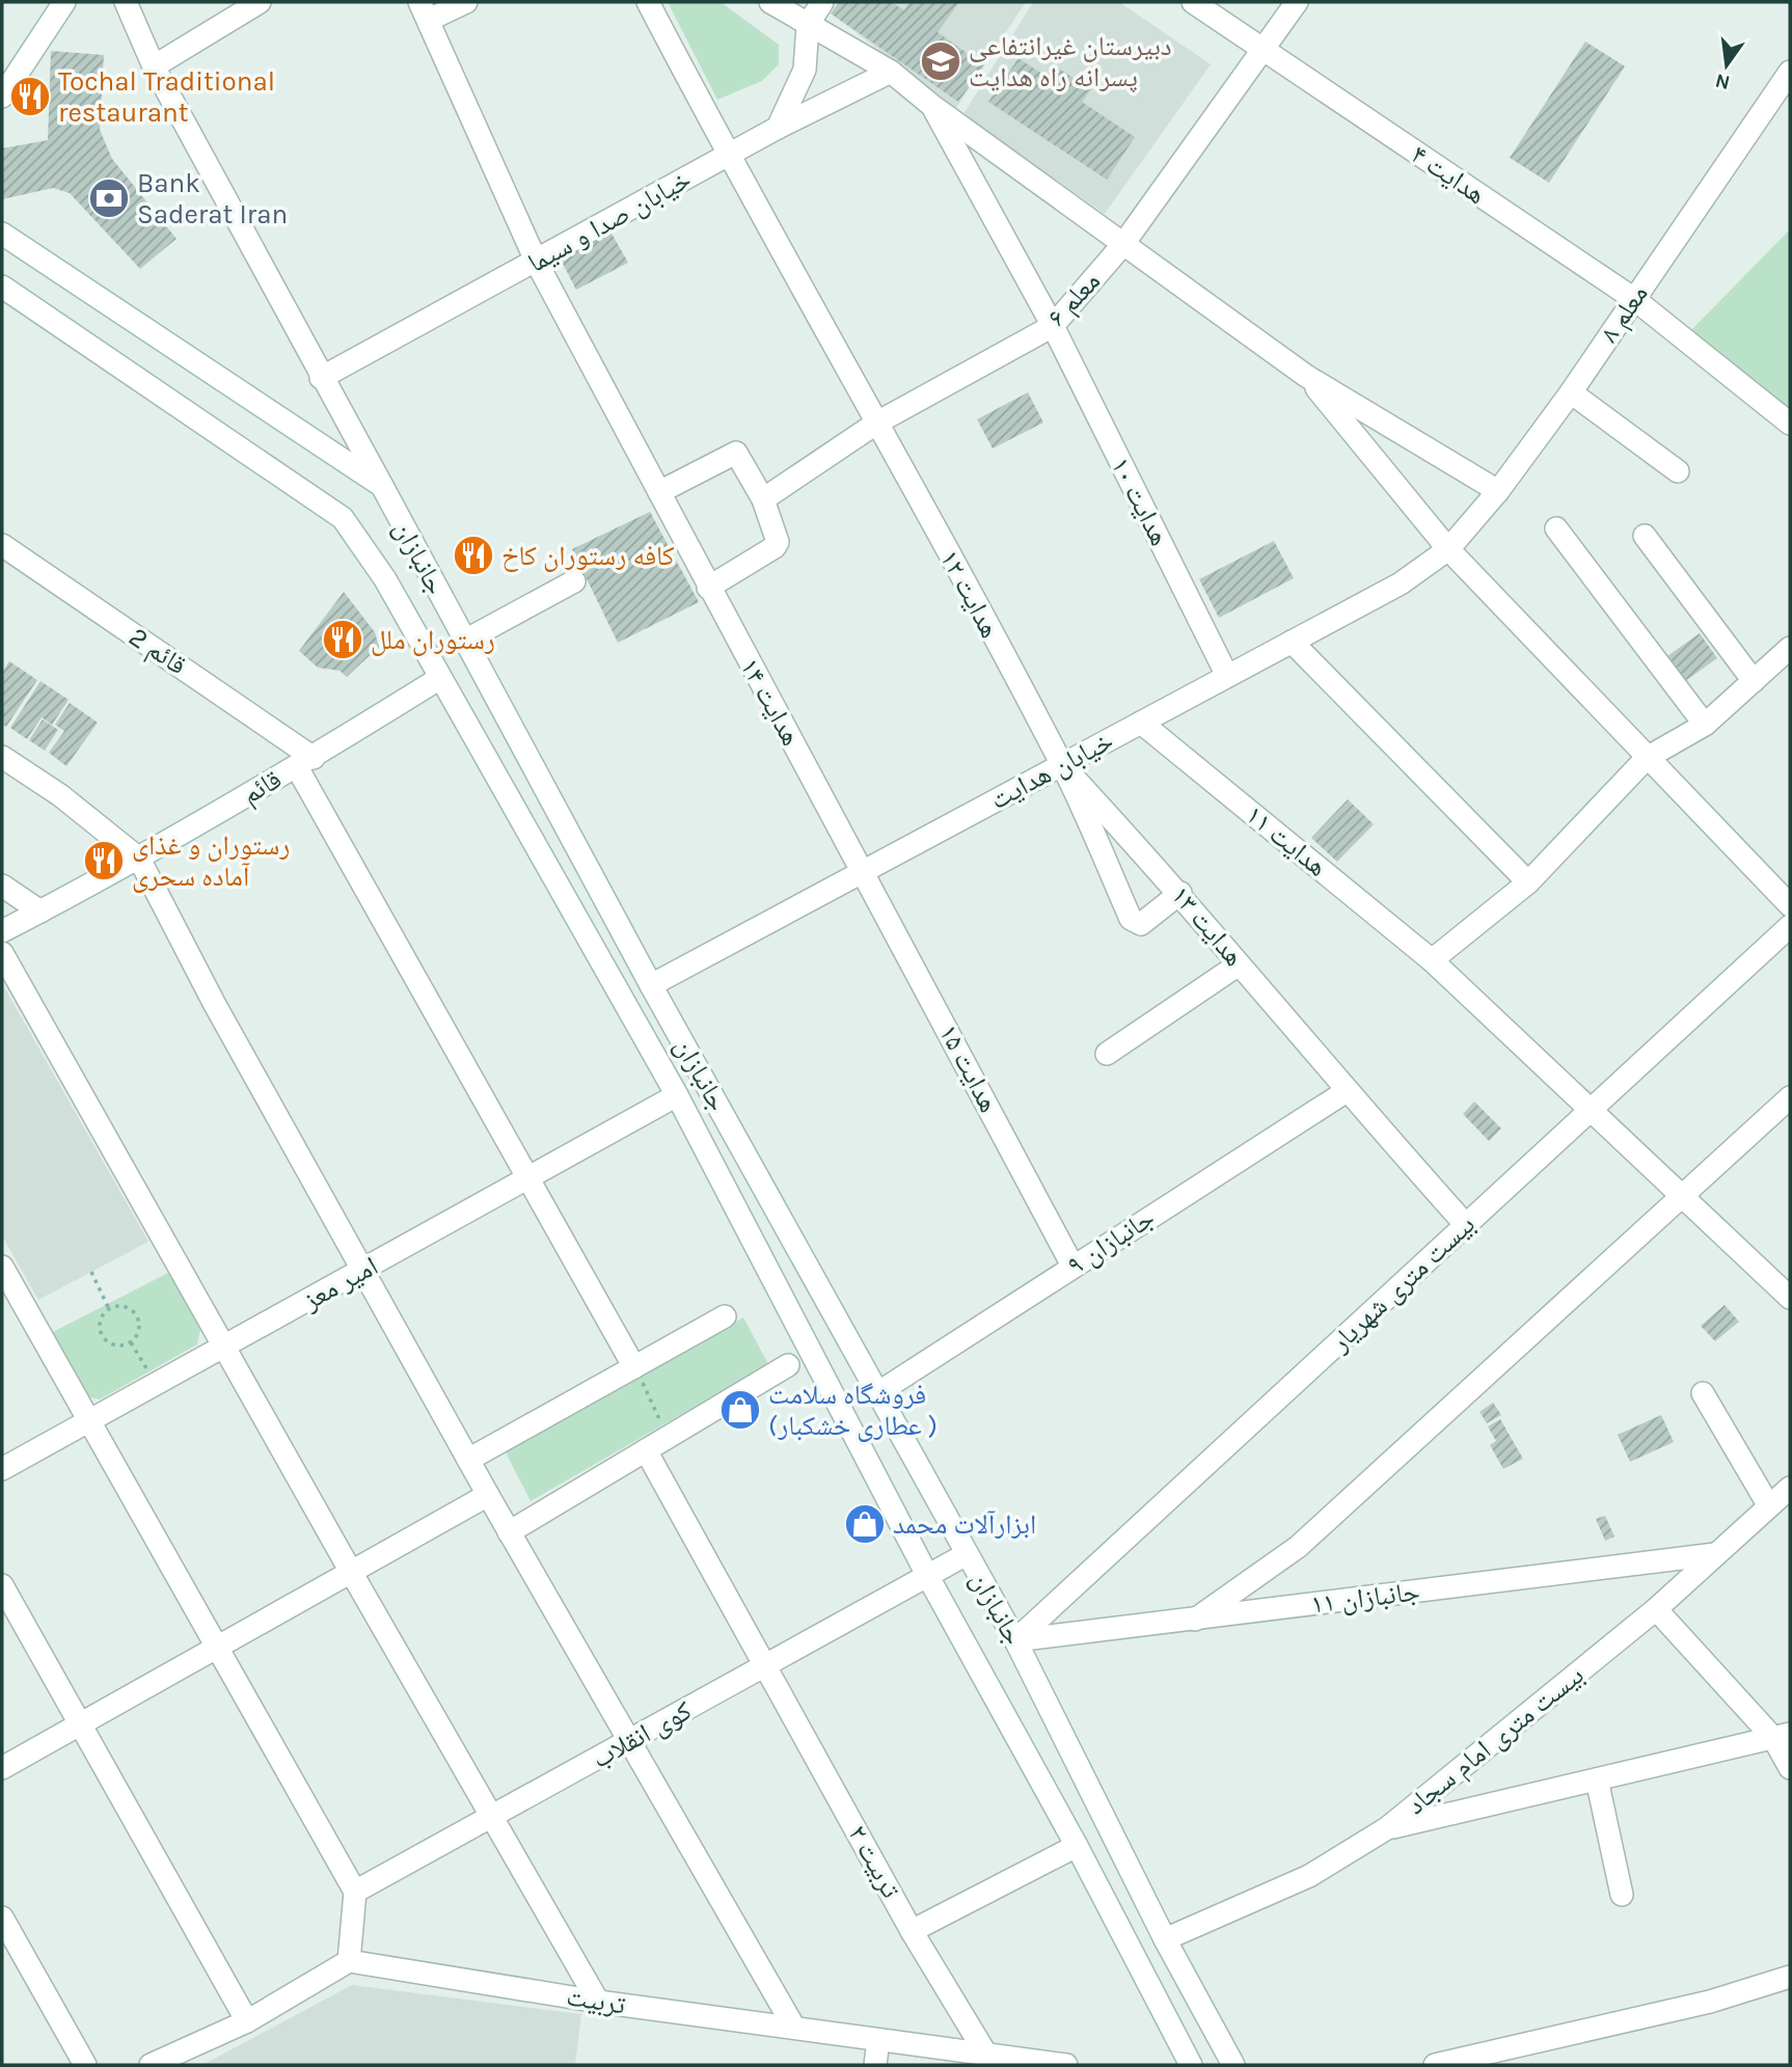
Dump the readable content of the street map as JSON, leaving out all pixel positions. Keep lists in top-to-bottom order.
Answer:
{
  "streets": {
    "street": [
      "هدایت ۴",
      "خیابان صدا و سیما",
      "معلم ۶",
      "معلم ۸",
      "هدایت ۱۰",
      "جانبازان",
      "هدایت ۱۲",
      "قائم 2",
      "هدایت ۱۴",
      "خیابان هدایت",
      "قائم",
      "هدایت ۱۱",
      "هدایت ۱۳",
      "هدایت ۱۵",
      "جانبازان ۹",
      "امیر معز",
      "بیست متری شهریار",
      "جانبازان ۱۱",
      "کوی انقلاب",
      "بیست متری امام سجاد",
      "تربیت ۲",
      "تربیت"
    ]
  },
  "crossings": [
    ["هدایت ۴", "معلم ۶"],
    ["هدایت ۴", "معلم ۸"],
    ["خیابان صدا و سیما", "هدایت ۱۲"],
    ["خیابان صدا و سیما", "هدایت ۱۴"],
    ["معلم ۶", "هدایت ۱۰"],
    ["معلم ۶", "هدایت ۱۲"],
    ["معلم ۸", "خیابان هدایت"],
    ["هدایت ۱۰", "خیابان هدایت"],
    ["جانبازان", "خیابان هدایت"],
    ["جانبازان", "قائم"],
    ["جانبازان", "جانبازان ۹"],
    ["جانبازان", "امیر معز"],
    ["جانبازان", "بیست متری شهریار"],
    ["جانبازان", "جانبازان ۱۱"],
    ["جانبازان", "کوی انقلاب"],
    ["جانبازان", "بیست متری امام سجاد"],
    ["هدایت ۱۲", "خیابان هدایت"],
    ["هدایت ۱۲", "هدایت ۱۳"],
    ["قائم 2", "قائم"],
    ["هدایت ۱۴", "خیابان هدایت"],
    ["هدایت ۱۴", "هدایت ۱۵"],
    ["خیابان هدایت", "هدایت ۱۱"],
    ["خیابان هدایت", "هدایت ۱۳"],
    ["خیابان هدایت", "هدایت ۱۵"],
    ["هدایت ۱۱", "بیست متری شهریار"],
    ["هدایت ۱۳", "جانبازان ۹"],
    ["هدایت ۱۳", "بیست متری شهریار"],
    ["هدایت ۱۵", "جانبازان ۹"],
    ["بیست متری شهریار", "جانبازان ۱۱"],
    ["جانبازان ۱۱", "بیست متری امام سجاد"],
    ["کوی انقلاب", "تربیت ۲"],
    ["تربیت ۲", "تربیت"]
  ],
  "places": {
    "school or university": ["دبیرستان غیرانتفاعی پسرانه راه هدایت"],
    "restaurant": [
      "Tochal Traditional restaurant",
      "کافه رستوران کاخ",
      "رستوران ملل",
      "رستوران و غذای آماده سحری"
    ],
    "bank": ["Bank Saderat Iran"],
    "shop": ["فروشگاه سلامت (عطاری خشکبار )", "ابزارآلات محمد"]
  },
  "north": "bottom"
}
